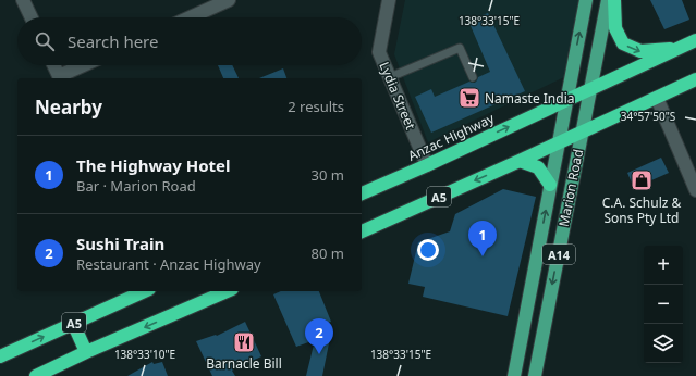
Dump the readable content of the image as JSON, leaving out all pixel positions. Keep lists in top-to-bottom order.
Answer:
{
  "streets": {
    "highway": ["Anzac Highway", "A5"],
    "main road": ["Marion Road", "A14"],
    "street": ["Lydia Street"]
  },
  "crossings": [
    ["Lydia Street", "Anzac Highway"],
    ["Anzac Highway", "Marion Road"],
    ["Marion Road", "A5"]
  ],
  "places": {
    "supermarket": ["Namaste India"],
    "shop": ["C.A. Schulz & Sons Pty Ltd"],
    "restaurant": ["Barnacle Bill"]
  },
  "page": {
    "search": "Search here",
    "heading": ["Nearby", "2 results"],
    "list": [
      {
        "mark": "1",
        "name": "The Highway Hotel",
        "note": "Bar · Marion Road",
        "value": "30 m"
      },
      {
        "mark": "2",
        "name": "Sushi Train",
        "note": "Restaurant · Anzac Highway",
        "value": "80 m"
      }
    ],
    "pins": ["1", "2"],
    "map_buttons": ["+", "−"]
  },
  "coordinates": ["138°33'15\"E", "34°57'50\"S", "138°33'10\"E"]
}
